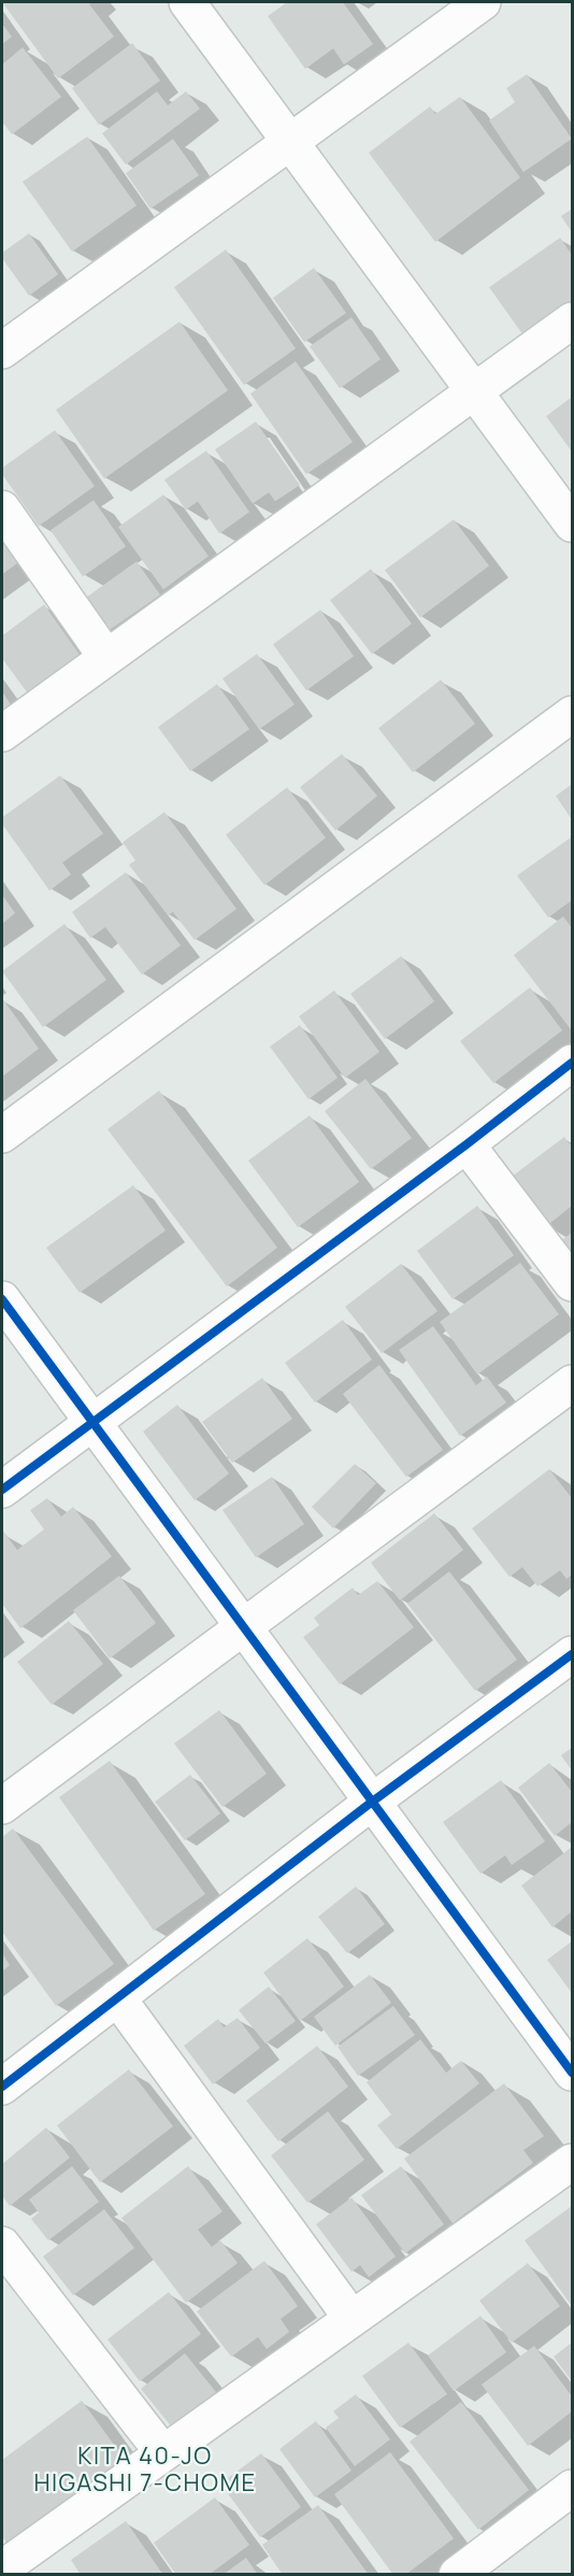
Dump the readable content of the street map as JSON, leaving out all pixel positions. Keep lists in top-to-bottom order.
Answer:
{
  "districts": ["KITA 40-JO HIGASHI 7-CHOME"]
}
